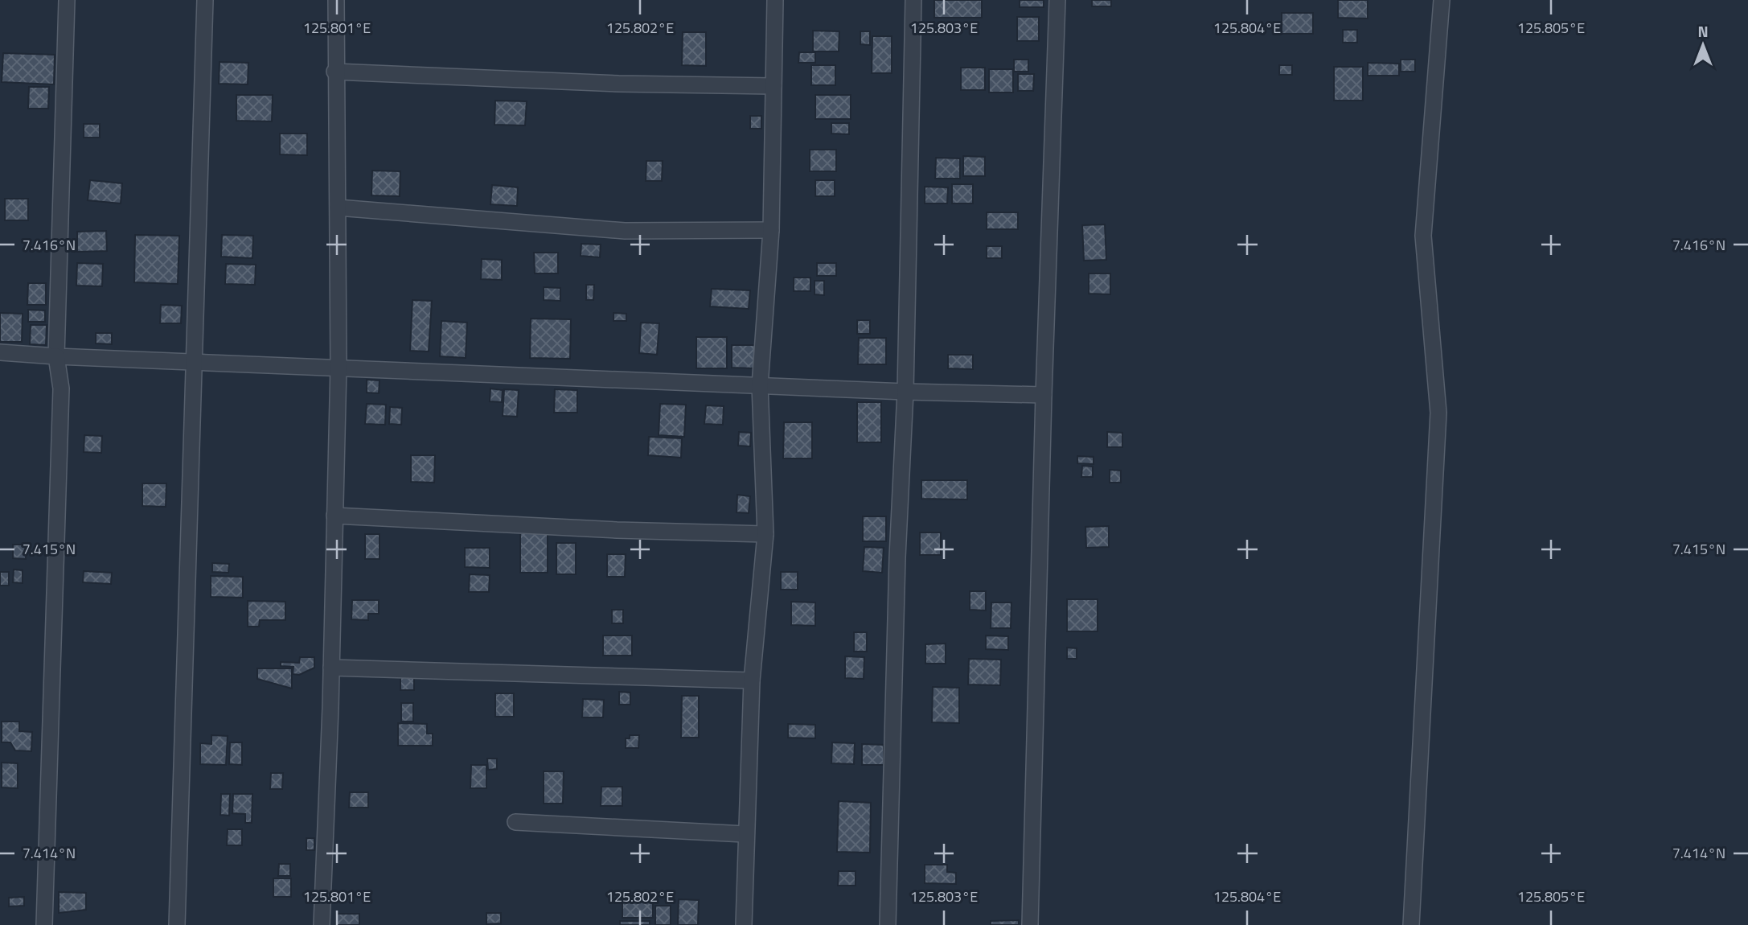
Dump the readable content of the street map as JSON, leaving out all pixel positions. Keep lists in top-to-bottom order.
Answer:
{
  "north": "top",
  "coordinates": [
    "125.801°E",
    "125.802°E",
    "125.803°E",
    "125.804°E",
    "125.805°E",
    "7.416°N",
    "7.415°N",
    "7.414°N"
  ]
}
